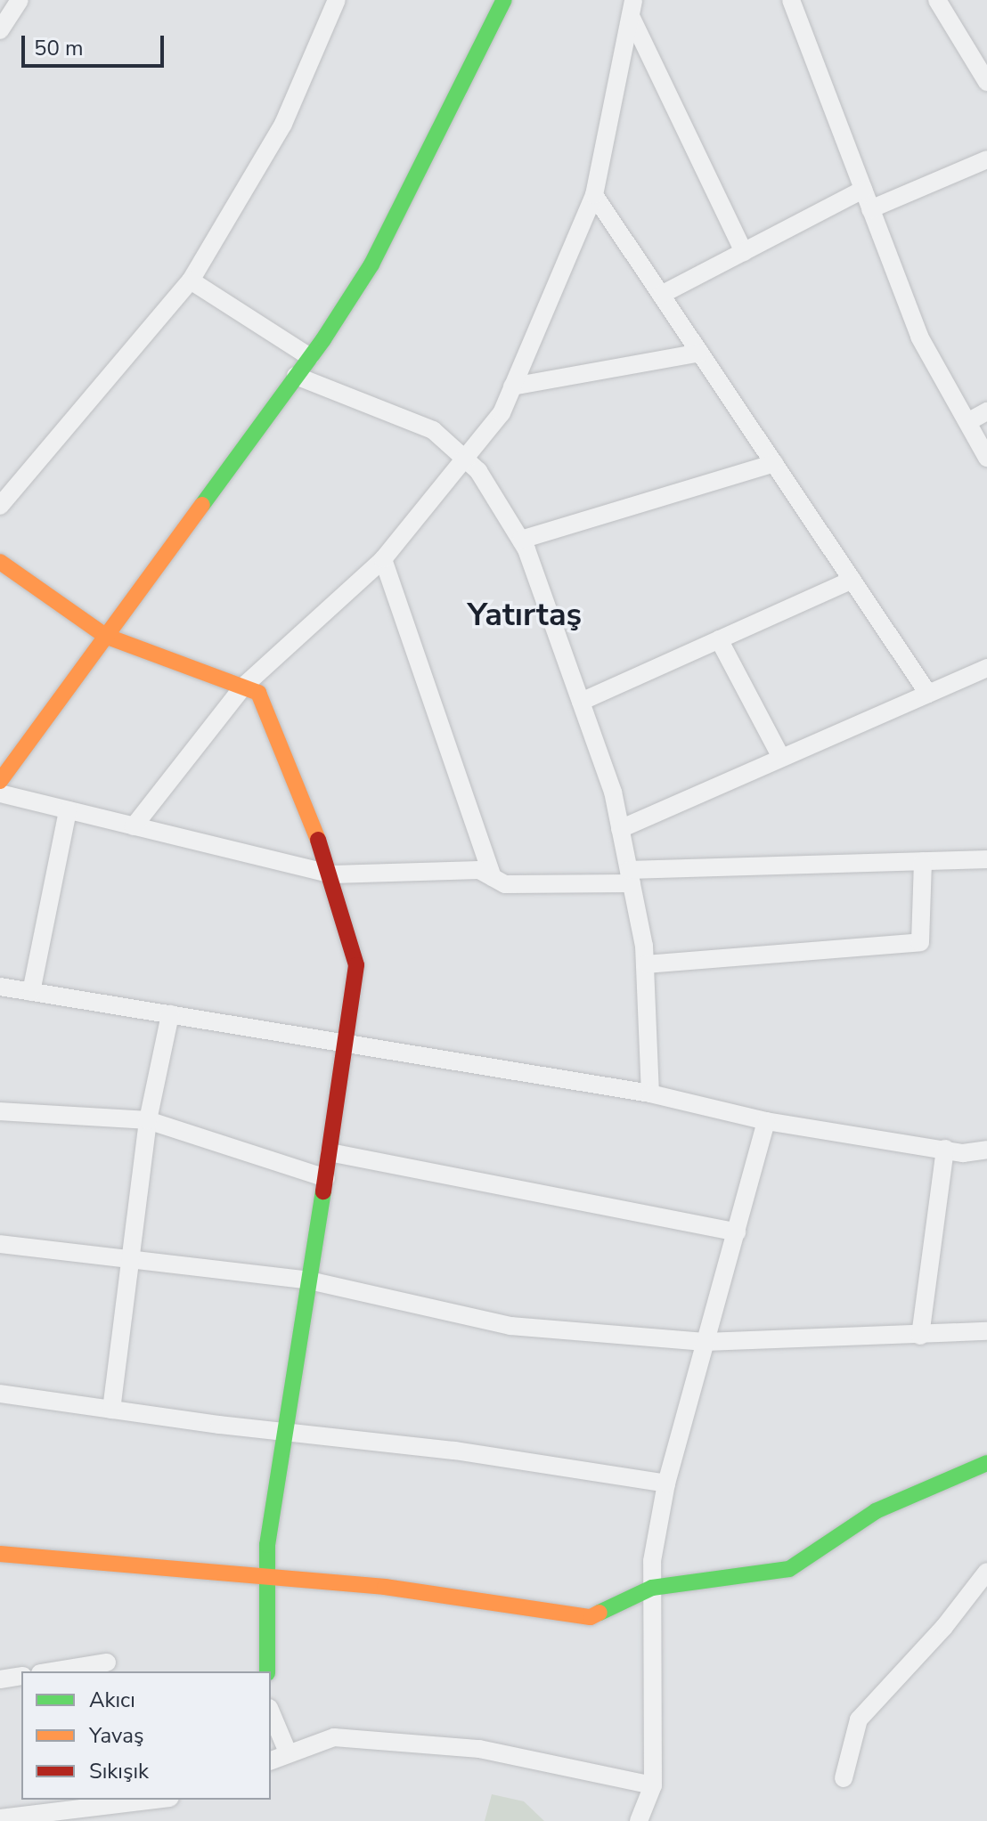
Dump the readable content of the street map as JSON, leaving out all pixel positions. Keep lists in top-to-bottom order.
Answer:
{
  "districts": ["Yatırtaş"],
  "legend": ["Akıcı", "Yavaş", "Sıkışık"],
  "scale_bar": "50 m"
}
